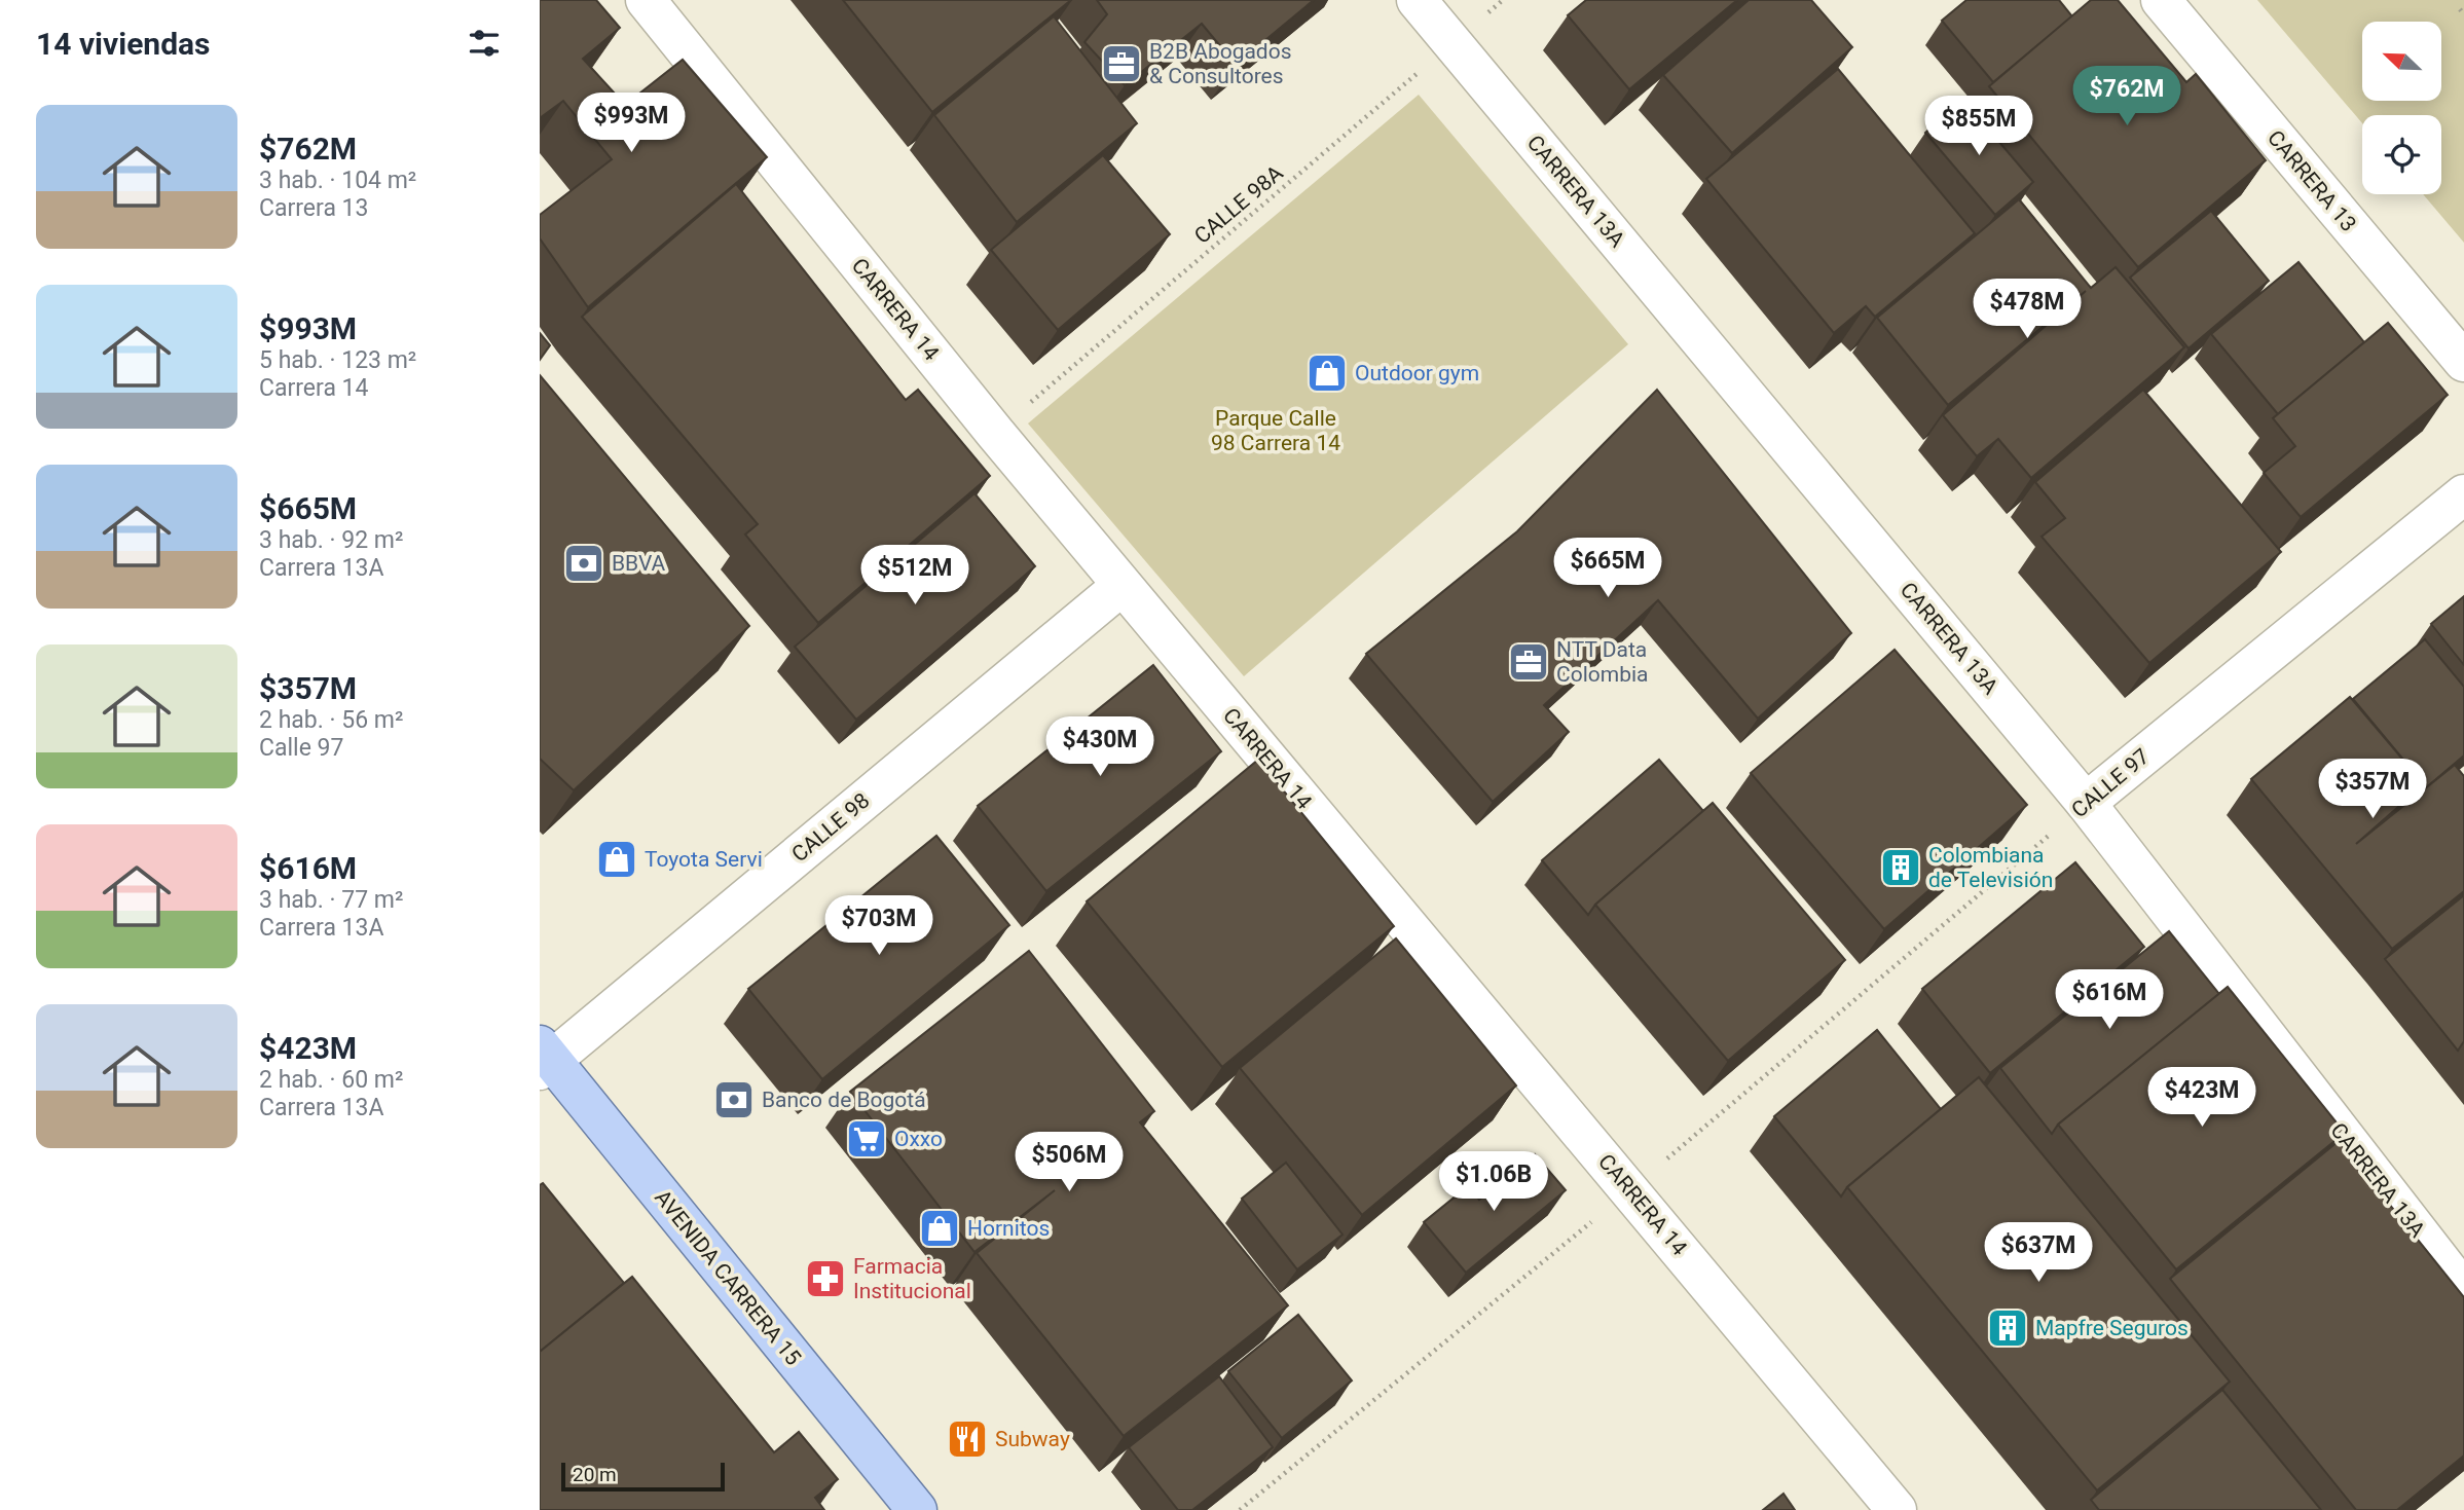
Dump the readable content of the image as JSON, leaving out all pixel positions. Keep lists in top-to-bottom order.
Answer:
{
  "streets": {
    "main road": ["AVENIDA CARRERA 15"],
    "street": [
      "CARRERA 13",
      "CARRERA 13A",
      "CARRERA 14",
      "CALLE 97",
      "CALLE 98"
    ],
    "path": ["CALLE 98A"]
  },
  "crossings": [
    ["CARRERA 13A", "CALLE 98A"],
    ["CARRERA 13A", "CALLE 97"],
    ["CALLE 98A", "CARRERA 14"],
    ["CARRERA 14", "CALLE 97"],
    ["CARRERA 14", "CALLE 98"],
    ["CALLE 98", "AVENIDA CARRERA 15"]
  ],
  "parks": ["Parque Calle 98 Carrera 14"],
  "places": {
    "office": ["B2B Abogados & Consultores", "NTT Data Colombia"],
    "shop": ["Outdoor gym", "Toyota Servi", "Hornitos"],
    "bank": ["BBVA", "Banco de Bogotá"],
    "building": ["Colombiana de Televisión", "Mapfre Seguros"],
    "supermarket": ["Oxxo"],
    "pharmacy": ["Farmacia Institucional"],
    "restaurant": ["Subway"]
  },
  "scale_bar": "20 m",
  "north": "top left",
  "page": {
    "heading": "14 viviendas",
    "price": [
      "$762M",
      "$993M",
      "$855M",
      "$478M",
      "$665M",
      "$512M",
      "$430M",
      "$357M",
      "$703M",
      "$616M",
      "$423M",
      "$506M",
      "$1.06B",
      "$637M"
    ],
    "list": [
      {
        "name": "$762M",
        "note": "3 hab. · 104 m² · Carrera 13"
      },
      {
        "name": "$993M",
        "note": "5 hab. · 123 m² · Carrera 14"
      },
      {
        "name": "$665M",
        "note": "3 hab. · 92 m² · Carrera 13A"
      },
      {
        "name": "$357M",
        "note": "2 hab. · 56 m² · Calle 97"
      },
      {
        "name": "$616M",
        "note": "3 hab. · 77 m² · Carrera 13A"
      },
      {
        "name": "$423M",
        "note": "2 hab. · 60 m² · Carrera 13A"
      }
    ],
    "scale": "20 m"
  }
}
